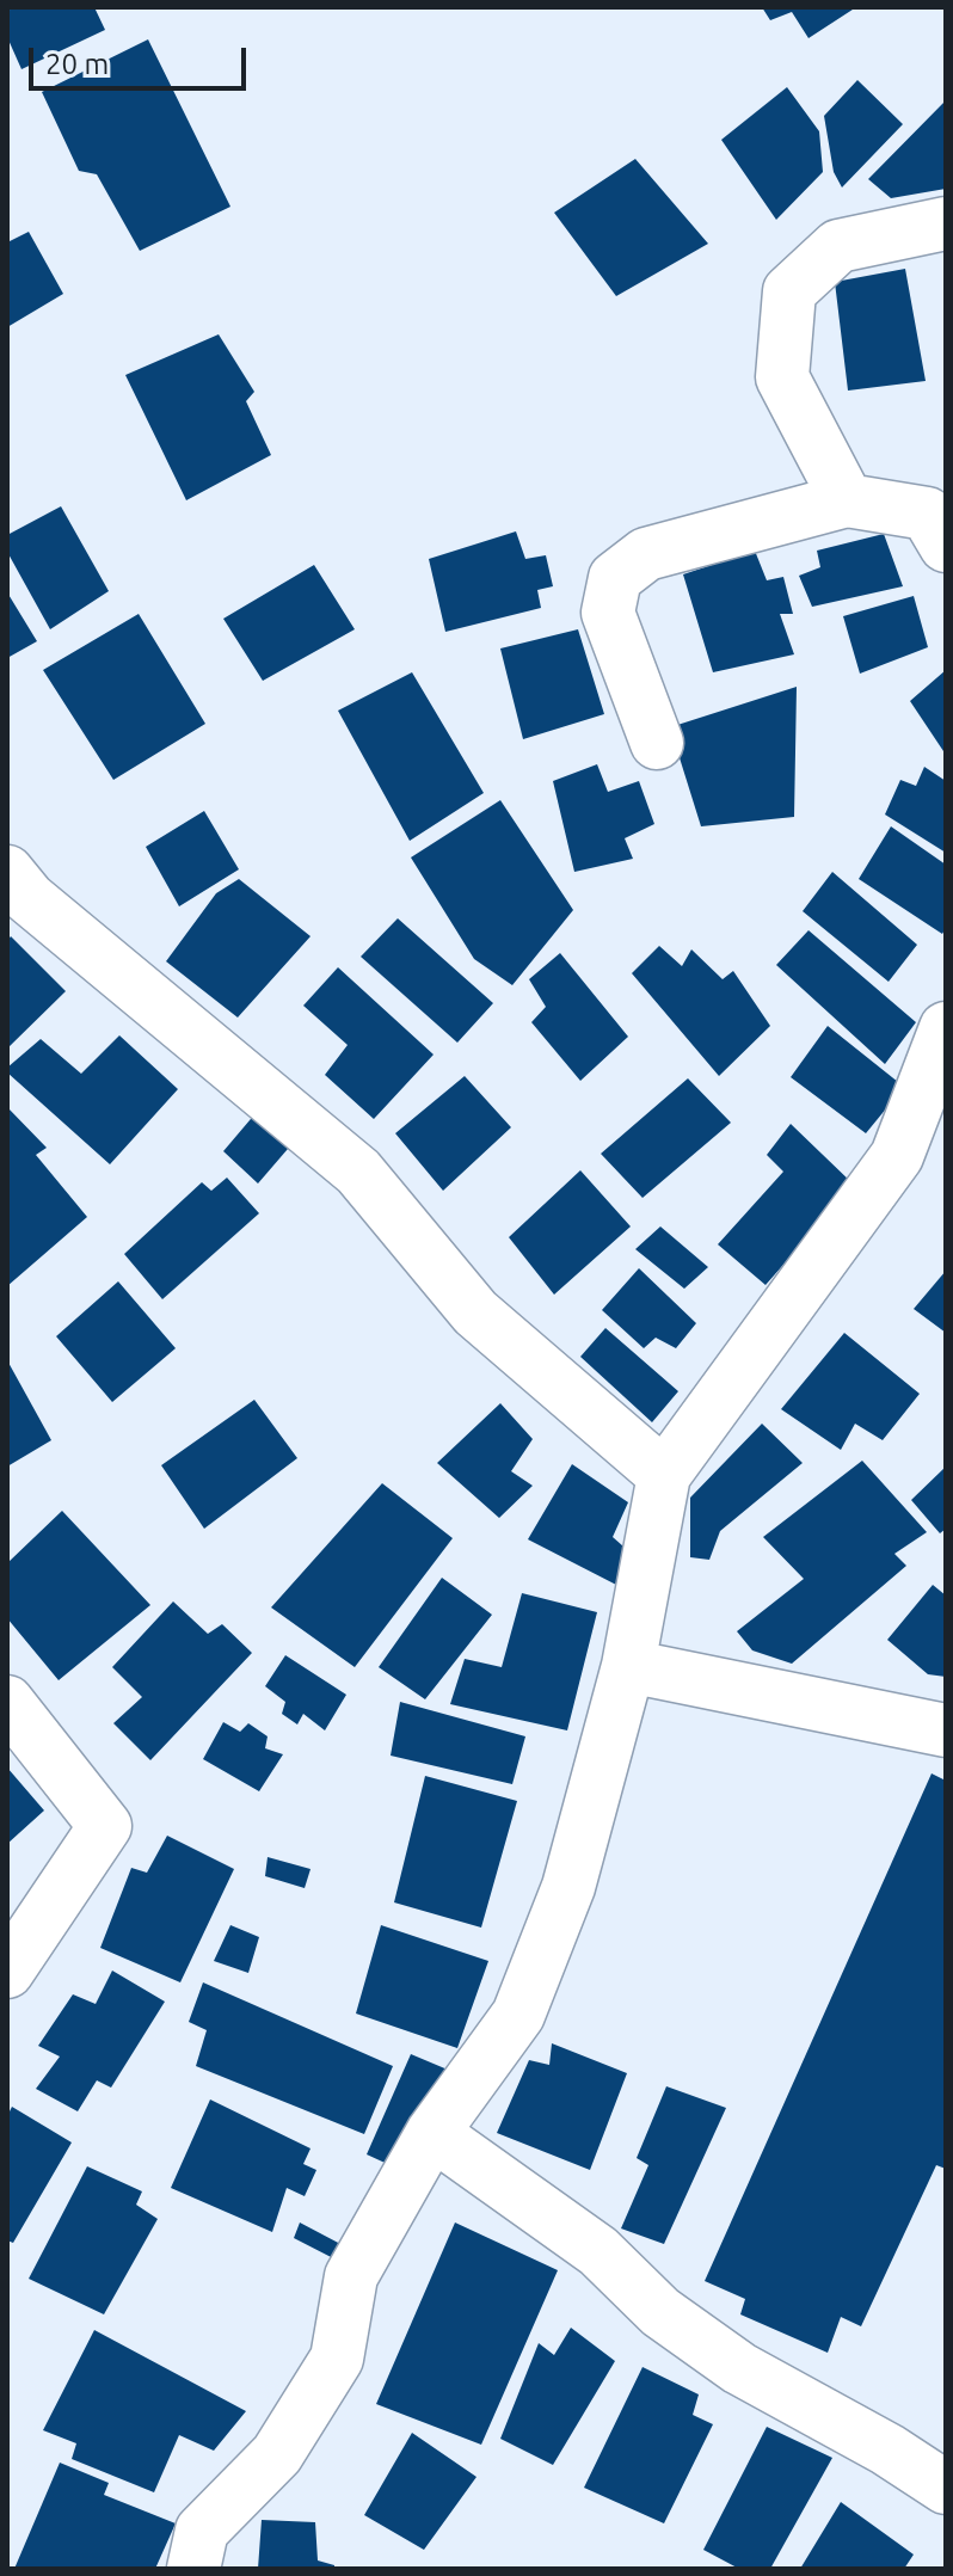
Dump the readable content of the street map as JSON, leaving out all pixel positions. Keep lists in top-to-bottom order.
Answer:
{
  "scale_bar": "20 m"
}
